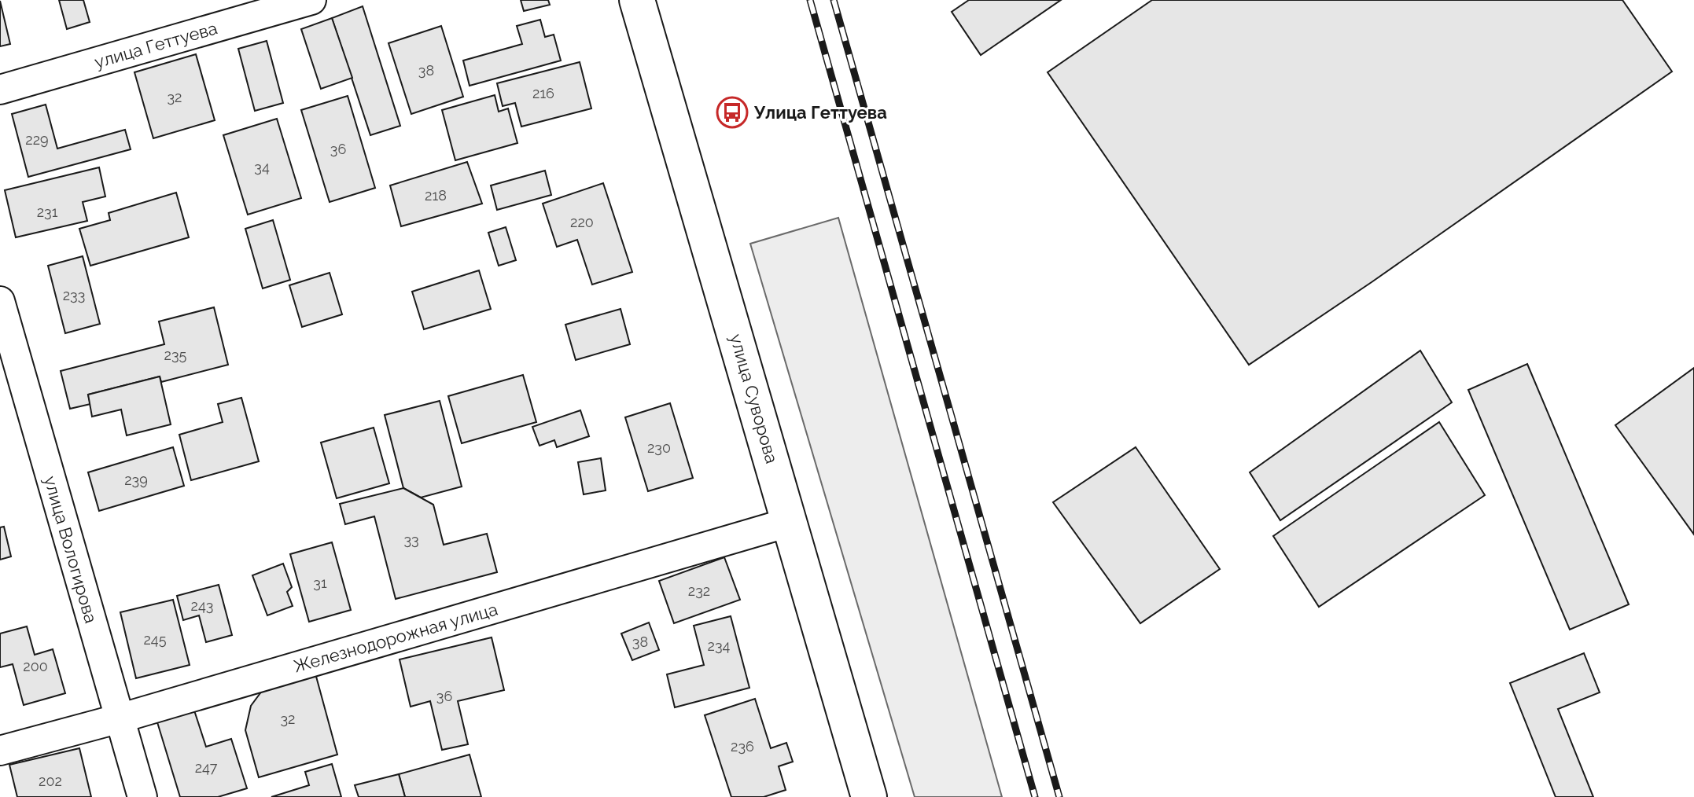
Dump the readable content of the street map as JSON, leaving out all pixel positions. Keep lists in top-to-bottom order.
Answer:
{
  "streets": {
    "street": [
      "улица Геттуева",
      "улица Суворова",
      "улица Вологирова",
      "Железнодорожная улица"
    ]
  },
  "crossings": [
    ["улица Суворова", "Железнодорожная улица"],
    ["улица Вологирова", "Железнодорожная улица"]
  ],
  "places": {
    "bus stop": ["Улица Геттуева"]
  },
  "house_numbers": [
    "38",
    "216",
    "32",
    "229",
    "36",
    "34",
    "218",
    "231",
    "220",
    "233",
    "235",
    "230",
    "239",
    "33",
    "31",
    "232",
    "243",
    "245",
    "38",
    "234",
    "200",
    "36",
    "32",
    "236",
    "247",
    "202"
  ]
}
